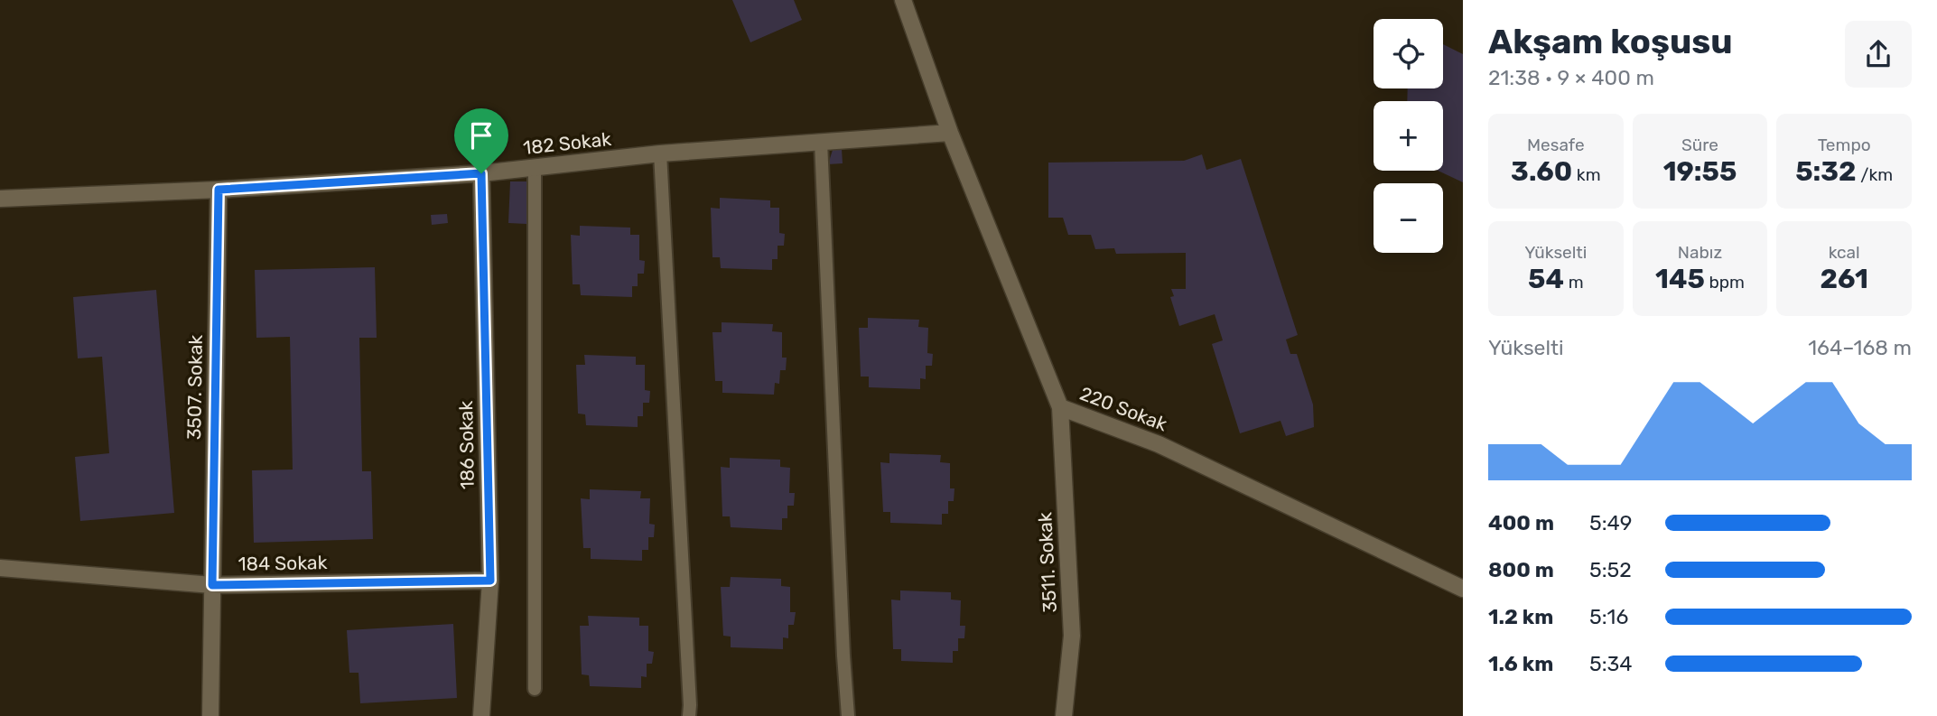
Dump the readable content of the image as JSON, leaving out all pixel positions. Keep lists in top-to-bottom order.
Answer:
{
  "streets": {
    "street": [
      "182 Sokak",
      "3507. Sokak",
      "220 Sokak",
      "186 Sokak",
      "3511. Sokak",
      "184 Sokak"
    ]
  },
  "crossings": [
    ["182 Sokak", "3507. Sokak"],
    ["182 Sokak", "220 Sokak"],
    ["182 Sokak", "186 Sokak"],
    ["3507. Sokak", "184 Sokak"],
    ["220 Sokak", "3511. Sokak"],
    ["186 Sokak", "184 Sokak"]
  ],
  "page": {
    "heading": ["Akşam koşusu", "21:38 · 9 × 400 m"],
    "map_buttons": ["+", "−"],
    "stats": [
      ["Mesafe", "3.60 km"],
      ["Süre", "19:55"],
      ["Tempo", "5:32 /km"],
      ["Yükselti", "54 m"],
      ["Nabız", "145 bpm"],
      ["kcal", "261"]
    ],
    "chart": ["Yükselti", "164–168 m"],
    "list": [
      {
        "name": "400 m",
        "note": "5:49"
      },
      {
        "name": "800 m",
        "note": "5:52"
      },
      {
        "name": "1.2 km",
        "note": "5:16"
      },
      {
        "name": "1.6 km",
        "note": "5:34"
      }
    ]
  }
}
